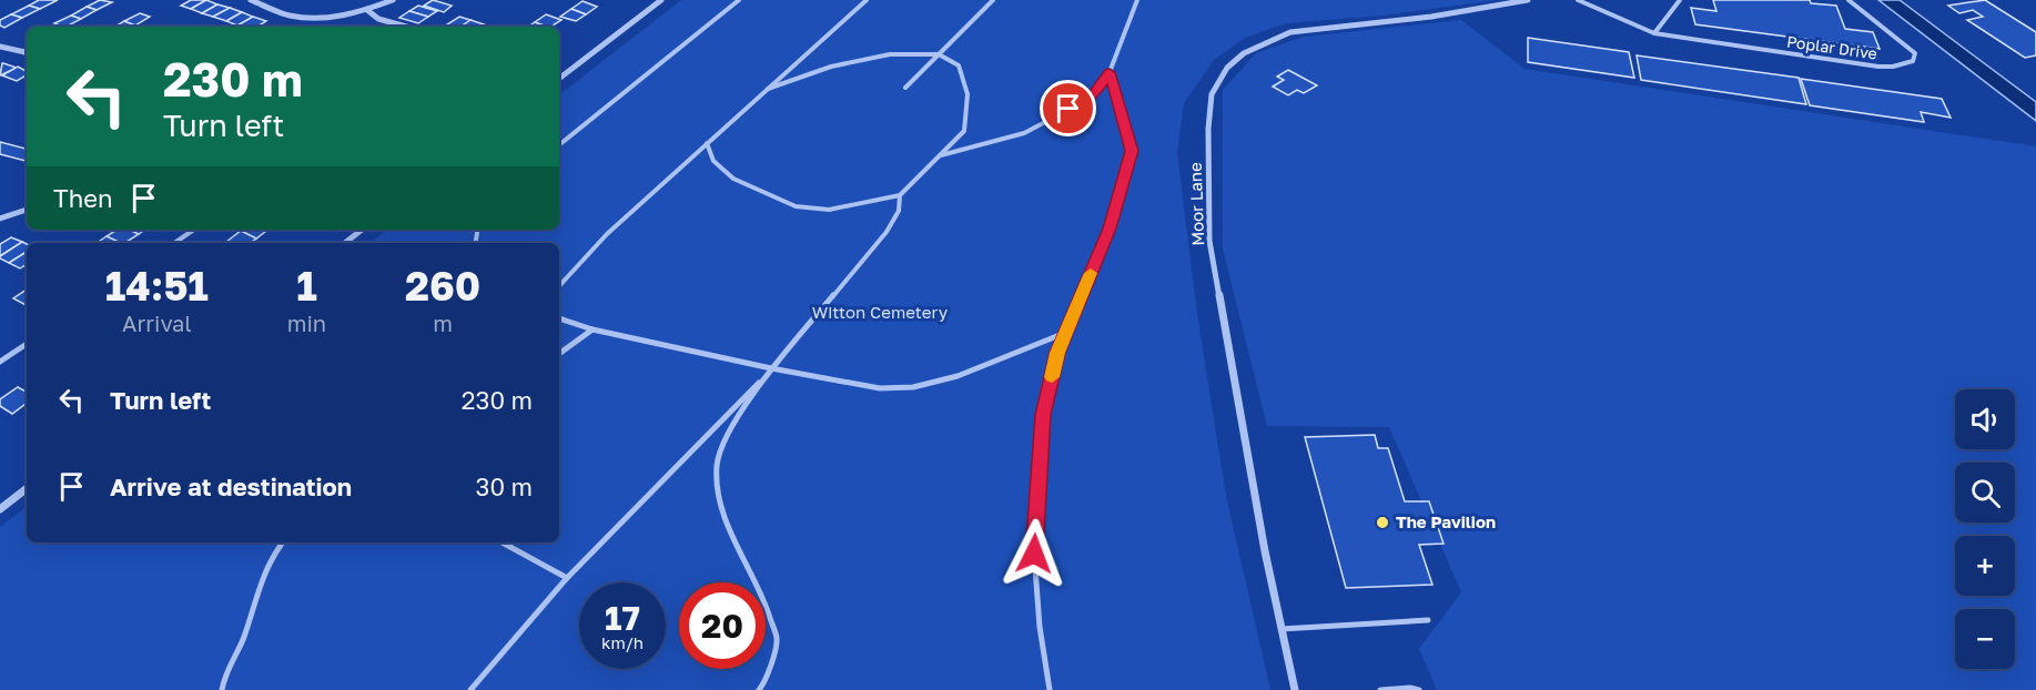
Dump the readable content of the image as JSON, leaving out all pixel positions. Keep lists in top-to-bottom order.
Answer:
{
  "streets": {
    "street": ["Moor Lane"],
    "lane": ["Poplar Drive"]
  },
  "parks": ["Witton Cemetery"],
  "places": ["The Pavilion"],
  "page": {
    "turn": ["230 m", "Turn left"],
    "then": "Then",
    "eta": [
      "14:51",
      "Arrival",
      "1",
      "min",
      "260",
      "m"
    ],
    "list": [
      {
        "name": "Turn left",
        "value": "230 m"
      },
      {
        "name": "Arrive at destination",
        "value": "30 m"
      }
    ],
    "map_buttons": ["+", "−"],
    "speed": "17 km/h",
    "limit": "20"
  }
}
